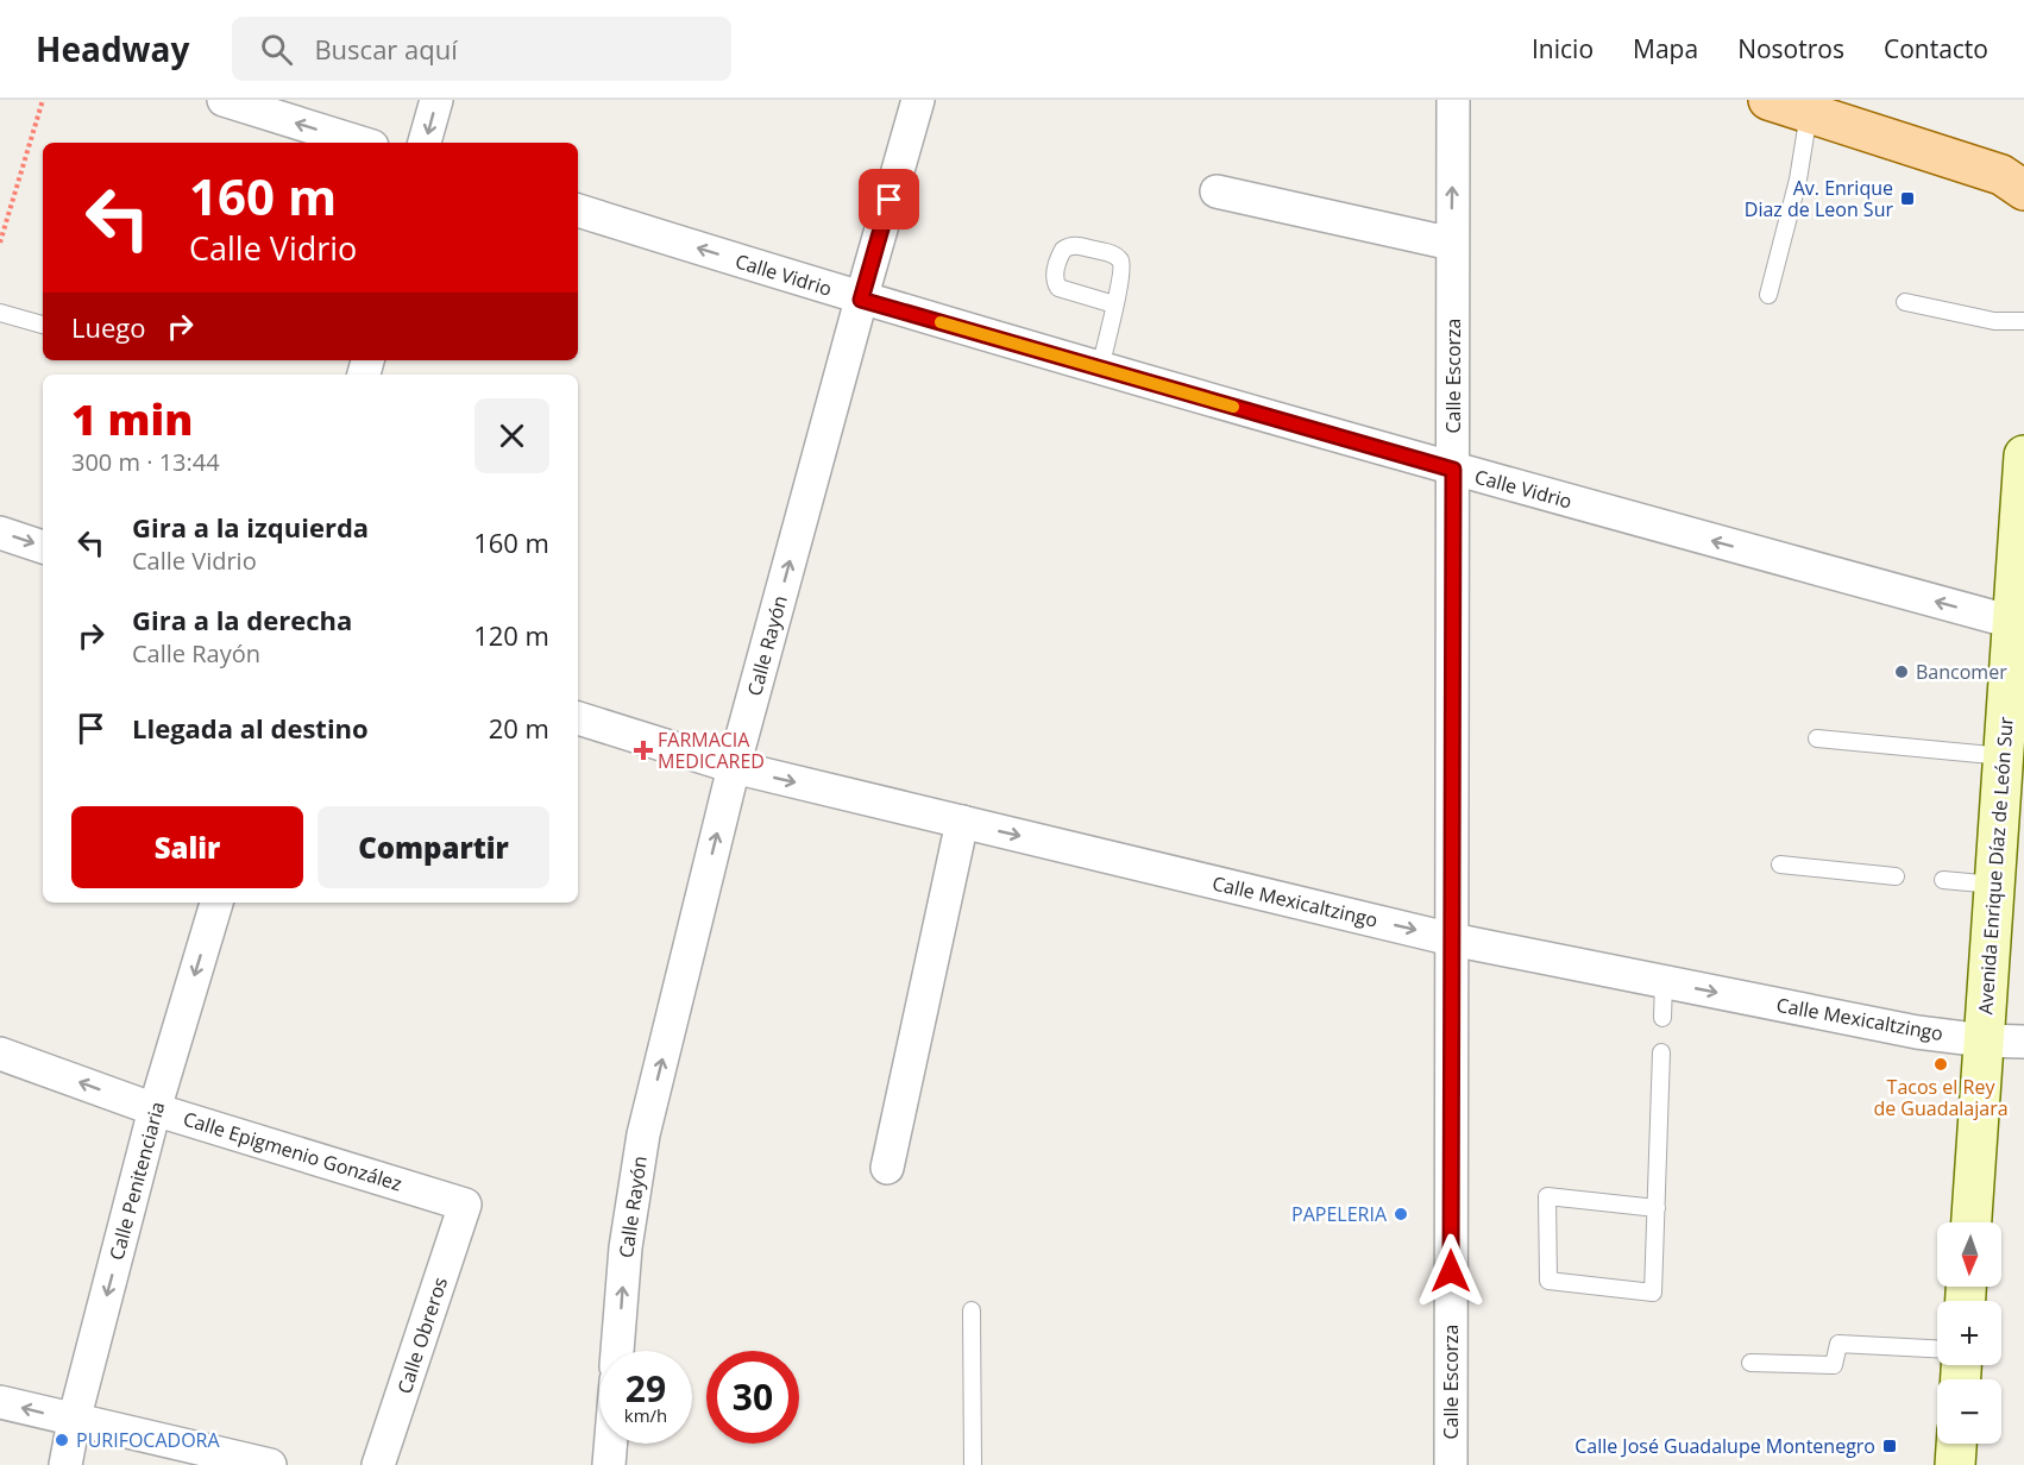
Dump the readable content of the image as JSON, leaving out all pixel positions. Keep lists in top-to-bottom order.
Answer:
{
  "streets": {
    "main road": ["Avenida Enrique Díaz de León Sur"],
    "street": [
      "Calle Vidrio",
      "Calle Escorza",
      "Calle Rayón",
      "Calle Mexicaltzingo",
      "Calle Epigmenio González",
      "Calle Penitenciaria",
      "Calle Obreros"
    ]
  },
  "crossings": [
    ["Calle Vidrio", "Calle Escorza"],
    ["Calle Vidrio", "Calle Rayón"],
    ["Calle Vidrio", "Avenida Enrique Díaz de León Sur"],
    ["Calle Escorza", "Calle Mexicaltzingo"],
    ["Calle Rayón", "Calle Mexicaltzingo"],
    ["Avenida Enrique Díaz de León Sur", "Calle Mexicaltzingo"],
    ["Calle Epigmenio González", "Calle Penitenciaria"],
    ["Calle Epigmenio González", "Calle Obreros"]
  ],
  "one_way": ["Calle Vidrio", "Calle Mexicaltzingo", "Calle Penitenciaria"],
  "places": {
    "transit": ["Av. Enrique Diaz de Leon Sur", "Calle José Guadalupe Montenegro"],
    "other": [
      "Bancomer",
      "Tacos el Rey de Guadalajara",
      "PAPELERIA",
      "PURIFOCADORA"
    ],
    "health": ["FARMACIA MEDICARED"]
  },
  "north": "bottom",
  "page": {
    "header": "Headway",
    "search": "Buscar aquí",
    "nav": [
      "Inicio",
      "Mapa",
      "Nosotros",
      "Contacto"
    ],
    "turn": ["160 m", "Calle Vidrio"],
    "then": "Luego",
    "heading": ["1 min", "300 m · 13:44"],
    "list": [
      {
        "name": "Gira a la izquierda",
        "note": "Calle Vidrio",
        "value": "160 m"
      },
      {
        "name": "Gira a la derecha",
        "note": "Calle Rayón",
        "value": "120 m"
      },
      {
        "name": "Llegada al destino",
        "value": "20 m"
      }
    ],
    "buttons": ["Salir", "Compartir"],
    "map_buttons": ["+", "−"],
    "speed": "29 km/h",
    "limit": "30"
  }
}
